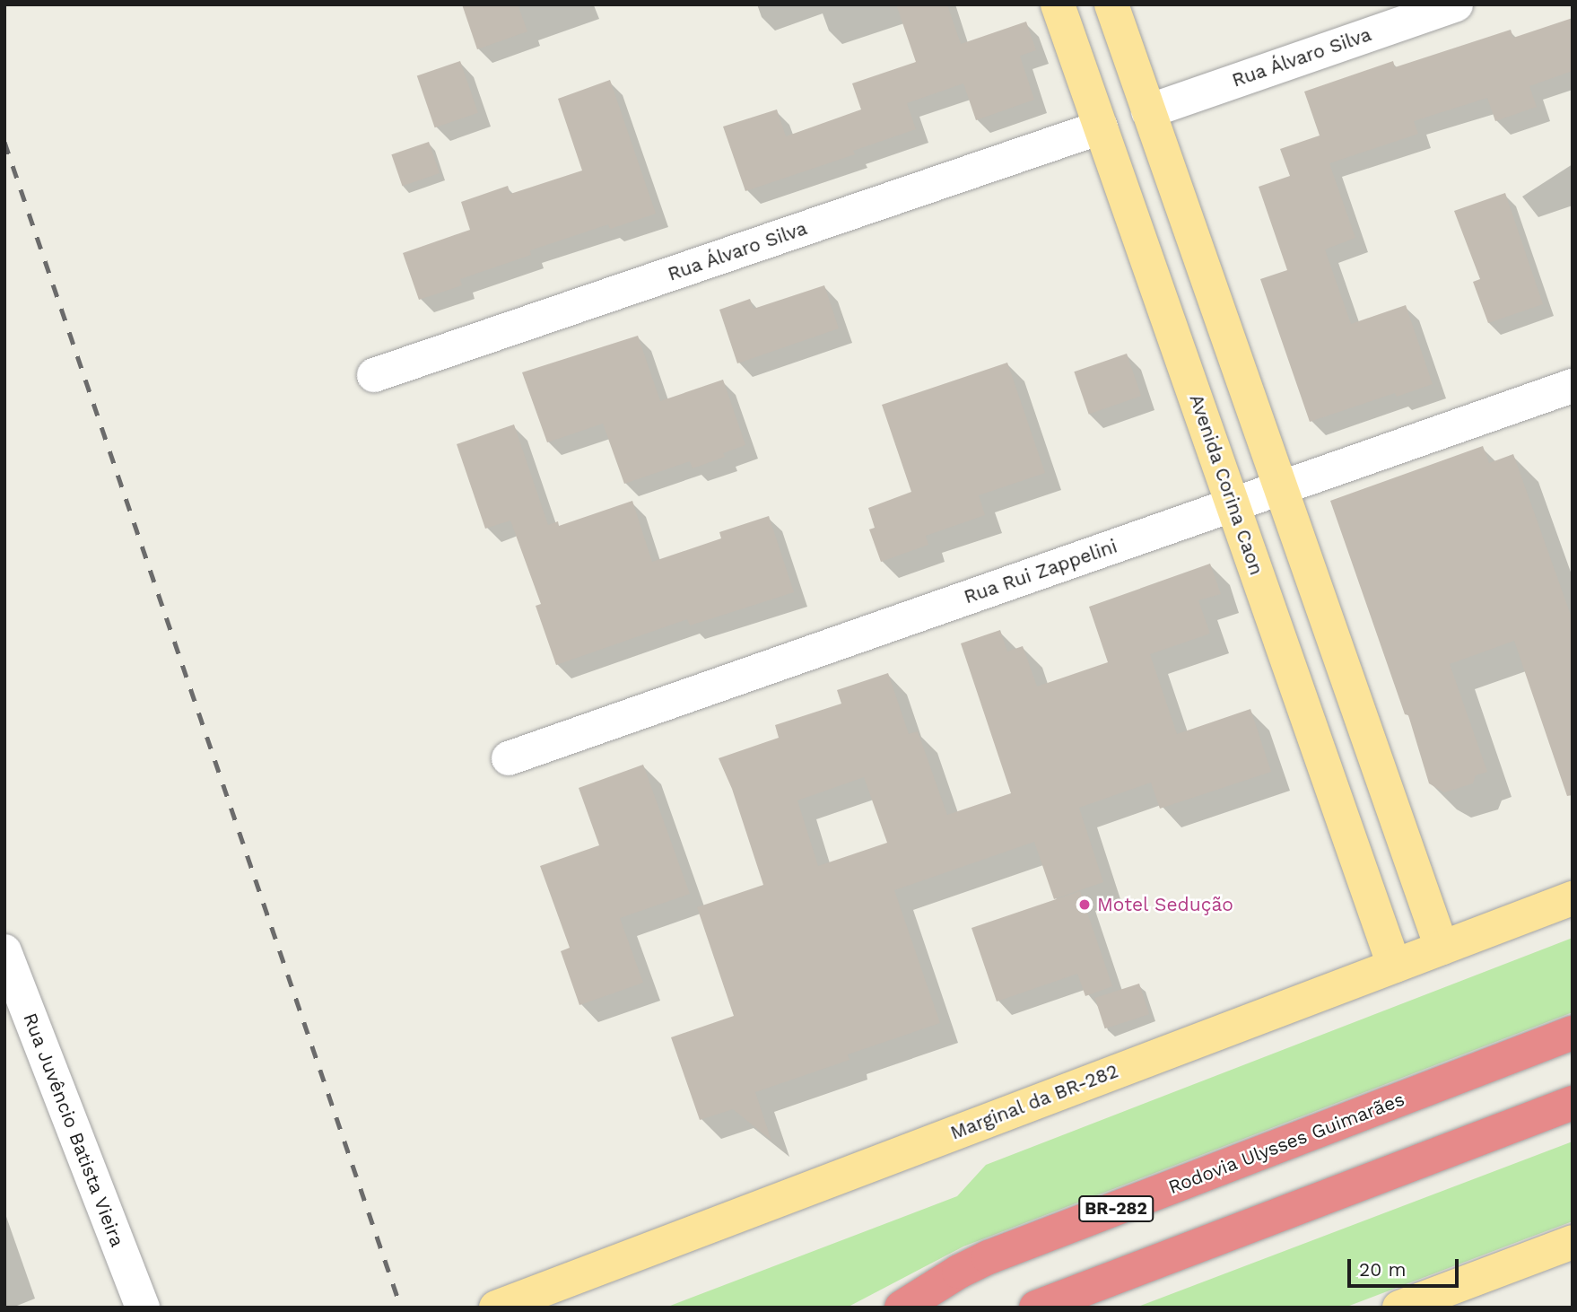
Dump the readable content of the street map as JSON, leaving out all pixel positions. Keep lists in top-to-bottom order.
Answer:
{
  "streets": {
    "highway": ["Rodovia Ulysses Guimarães", "BR-282"],
    "main road": ["Avenida Corina Caon", "Marginal da BR-282"],
    "street": ["Rua Álvaro Silva", "Rua Rui Zappelini", "Rua Juvêncio Batista Vieira"]
  },
  "crossings": [
    ["Rua Álvaro Silva", "Avenida Corina Caon"],
    ["Avenida Corina Caon", "Rua Rui Zappelini"],
    ["Avenida Corina Caon", "Marginal da BR-282"]
  ],
  "places": ["Motel Sedução"],
  "scale_bar": "20 m"
}
